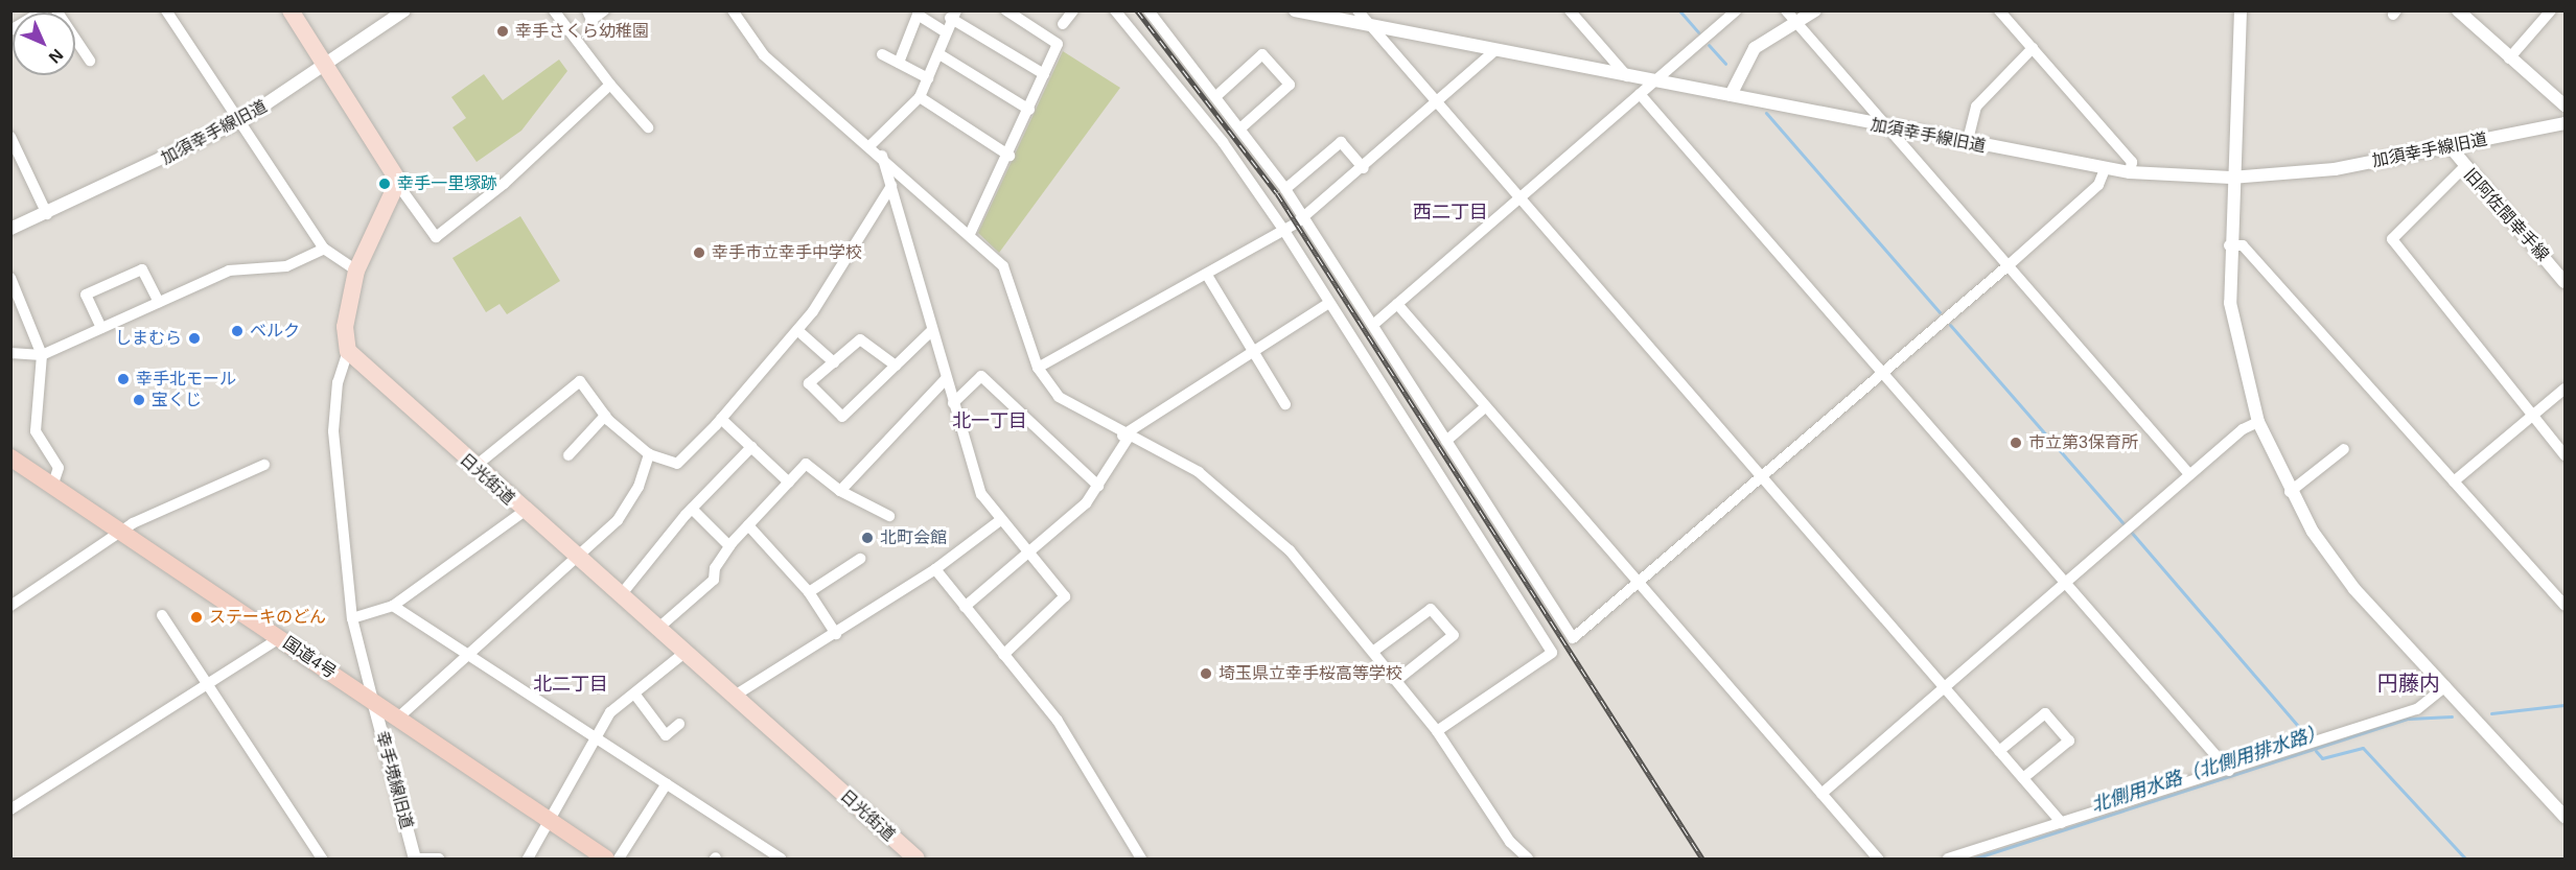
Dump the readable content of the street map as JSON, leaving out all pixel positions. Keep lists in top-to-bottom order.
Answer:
{
  "streets": {
    "highway": ["国道4号"],
    "main road": ["日光街道"],
    "street": ["加須幸手線旧道", "旧阿佐間幸手線", "幸手境線旧道"]
  },
  "crossings": [
    ["加須幸手線旧道", "旧阿佐間幸手線"],
    ["国道4号", "幸手境線旧道"]
  ],
  "districts": [
    "西二丁目",
    "北一丁目",
    "円藤内",
    "北二丁目"
  ],
  "water": ["北側用水路（北側用排水路）"],
  "places": [
    "幸手さくら幼稚園",
    "幸手一里塚跡",
    "幸手市立幸手中学校",
    "ベルク",
    "しまむら",
    "幸手北モール",
    "宝くじ",
    "市立第3保育所",
    "北町会館",
    "ステーキのどん",
    "埼玉県立幸手桜高等学校"
  ],
  "north": "bottom right"
}
